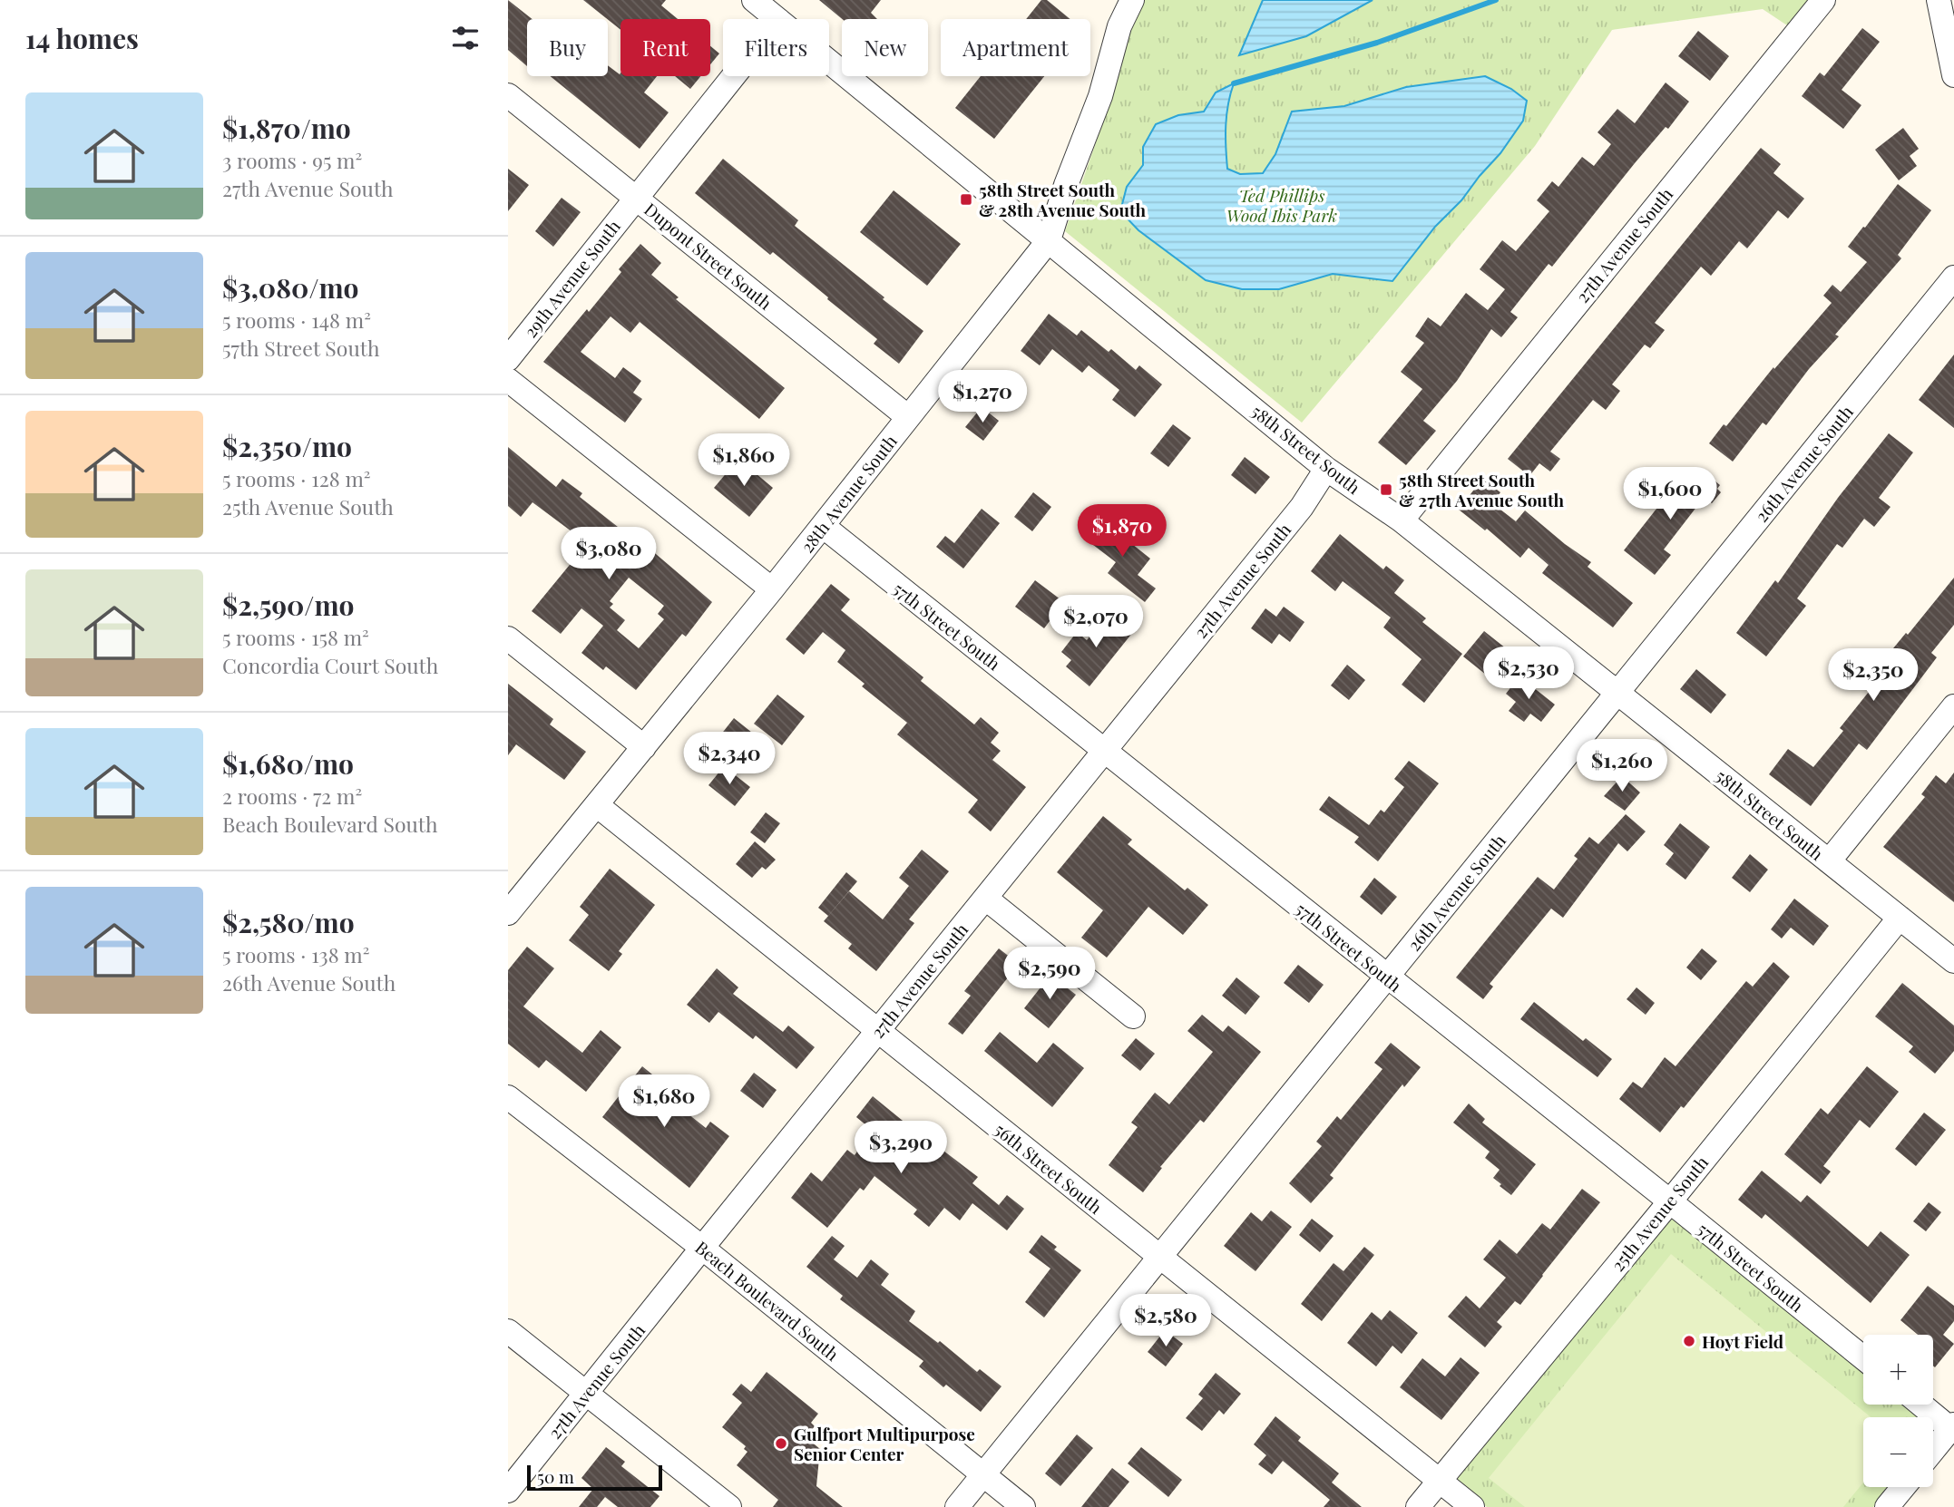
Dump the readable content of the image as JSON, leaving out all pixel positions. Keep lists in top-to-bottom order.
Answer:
{
  "streets": {
    "street": [
      "27th Avenue South",
      "Dupont Street South",
      "29th Avenue South",
      "58th Street South",
      "26th Avenue South",
      "28th Avenue South",
      "57th Street South",
      "56th Street South",
      "25th Avenue South",
      "Beach Boulevard South"
    ]
  },
  "crossings": [
    ["27th Avenue South", "58th Street South"],
    ["27th Avenue South", "57th Street South"],
    ["27th Avenue South", "56th Street South"],
    ["27th Avenue South", "Beach Boulevard South"],
    ["Dupont Street South", "29th Avenue South"],
    ["Dupont Street South", "28th Avenue South"],
    ["58th Street South", "26th Avenue South"],
    ["58th Street South", "28th Avenue South"],
    ["58th Street South", "25th Avenue South"],
    ["26th Avenue South", "57th Street South"],
    ["26th Avenue South", "56th Street South"],
    ["26th Avenue South", "Beach Boulevard South"],
    ["28th Avenue South", "57th Street South"],
    ["28th Avenue South", "56th Street South"],
    ["57th Street South", "25th Avenue South"],
    ["56th Street South", "25th Avenue South"]
  ],
  "parks": ["Ted Phillips Wood Ibis Park"],
  "places": {
    "transit": ["58th Street South & 28th Avenue South", "58th Street South & 27th Avenue South"],
    "other": ["Hoyt Field", "Gulfport Multipurpose Senior Center"]
  },
  "scale_bar": "50 m",
  "page": {
    "heading": "14 homes",
    "chip": [
      "Buy",
      "Rent",
      "Filters",
      "New",
      "Apartment"
    ],
    "list": [
      {
        "name": "$1,870/mo",
        "note": "3 rooms · 95 m² · 27th Avenue South"
      },
      {
        "name": "$3,080/mo",
        "note": "5 rooms · 148 m² · 57th Street South"
      },
      {
        "name": "$2,350/mo",
        "note": "5 rooms · 128 m² · 25th Avenue South"
      },
      {
        "name": "$2,590/mo",
        "note": "5 rooms · 158 m² · Concordia Court South"
      },
      {
        "name": "$1,680/mo",
        "note": "2 rooms · 72 m² · Beach Boulevard South"
      },
      {
        "name": "$2,580/mo",
        "note": "5 rooms · 138 m² · 26th Avenue South"
      }
    ],
    "price": [
      "$1,270",
      "$1,860",
      "$1,600",
      "$1,870",
      "$3,080",
      "$2,070",
      "$2,530",
      "$2,350",
      "$2,340",
      "$1,260",
      "$2,590",
      "$1,680",
      "$3,290",
      "$2,580"
    ],
    "map_buttons": ["+", "−"],
    "scale": "50 m"
  }
}
